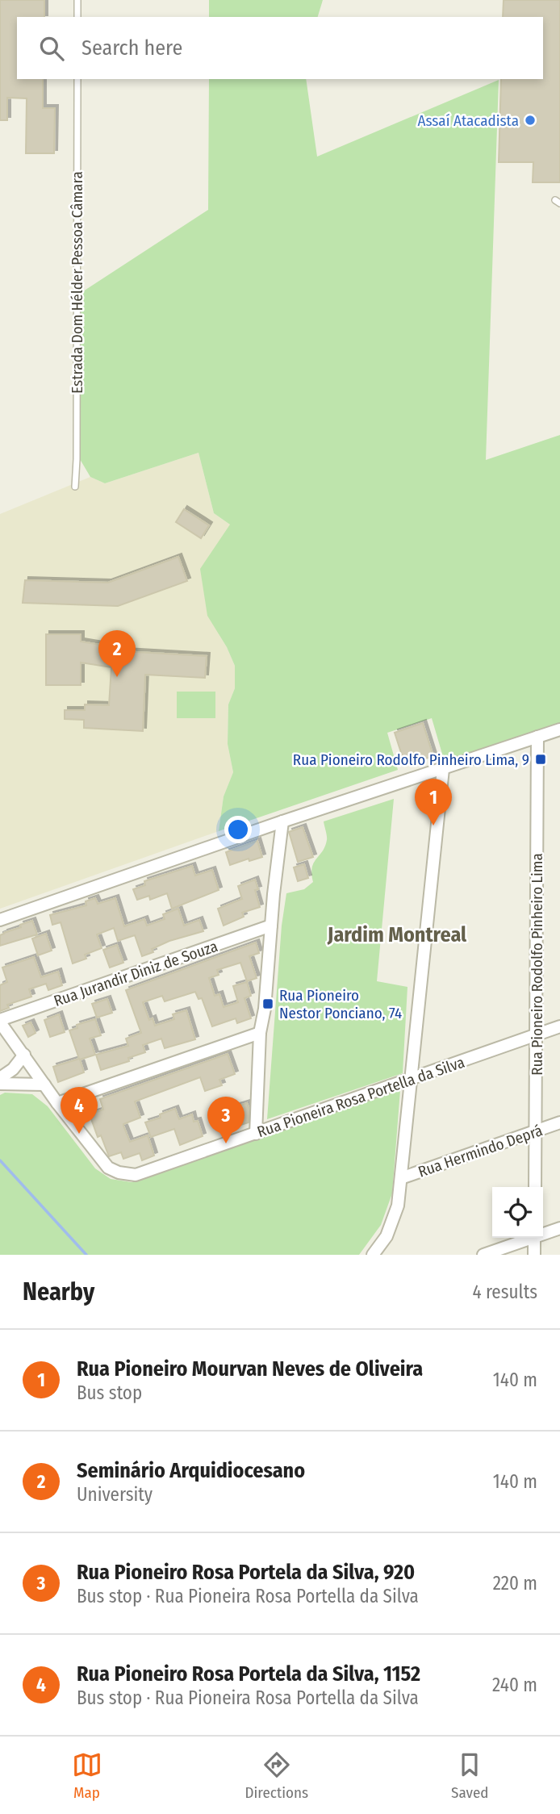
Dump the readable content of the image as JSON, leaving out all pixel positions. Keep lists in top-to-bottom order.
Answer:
{
  "streets": {
    "street": [
      "Rua Pioneiro Rodolfo Pinheiro Lima",
      "Rua Jurandir Diniz de Souza",
      "Rua Pioneira Rosa Portella da Silva",
      "Rua Hermindo Deprá"
    ],
    "lane": ["Estrada Dom Hélder Pessoa Câmara"]
  },
  "crossings": [
    ["Rua Pioneiro Rodolfo Pinheiro Lima", "Rua Pioneira Rosa Portella da Silva"],
    ["Rua Pioneiro Rodolfo Pinheiro Lima", "Rua Hermindo Deprá"],
    ["Rua Jurandir Diniz de Souza", "Rua Pioneira Rosa Portella da Silva"]
  ],
  "districts": ["Jardim Montreal"],
  "places": {
    "other": ["Assaí Atacadista"],
    "transit": ["Rua Pioneiro Rodolfo Pinheiro Lima, 9", "Rua Pioneiro Nestor Ponciano, 74"]
  },
  "page": {
    "search": "Search here",
    "pins": [
      "2",
      "1",
      "4",
      "3"
    ],
    "heading": ["Nearby", "4 results"],
    "list": [
      {
        "mark": "1",
        "name": "Rua Pioneiro Mourvan Neves de Oliveira",
        "note": "Bus stop",
        "value": "140 m"
      },
      {
        "mark": "2",
        "name": "Seminário Arquidiocesano",
        "note": "University",
        "value": "140 m"
      },
      {
        "mark": "3",
        "name": "Rua Pioneiro Rosa Portela da Silva, 920",
        "note": "Bus stop · Rua Pioneira Rosa Portella da Silva",
        "value": "220 m"
      },
      {
        "mark": "4",
        "name": "Rua Pioneiro Rosa Portela da Silva, 1152",
        "note": "Bus stop · Rua Pioneira Rosa Portella da Silva",
        "value": "240 m"
      }
    ],
    "nav": ["Map", "Directions", "Saved"]
  }
}
